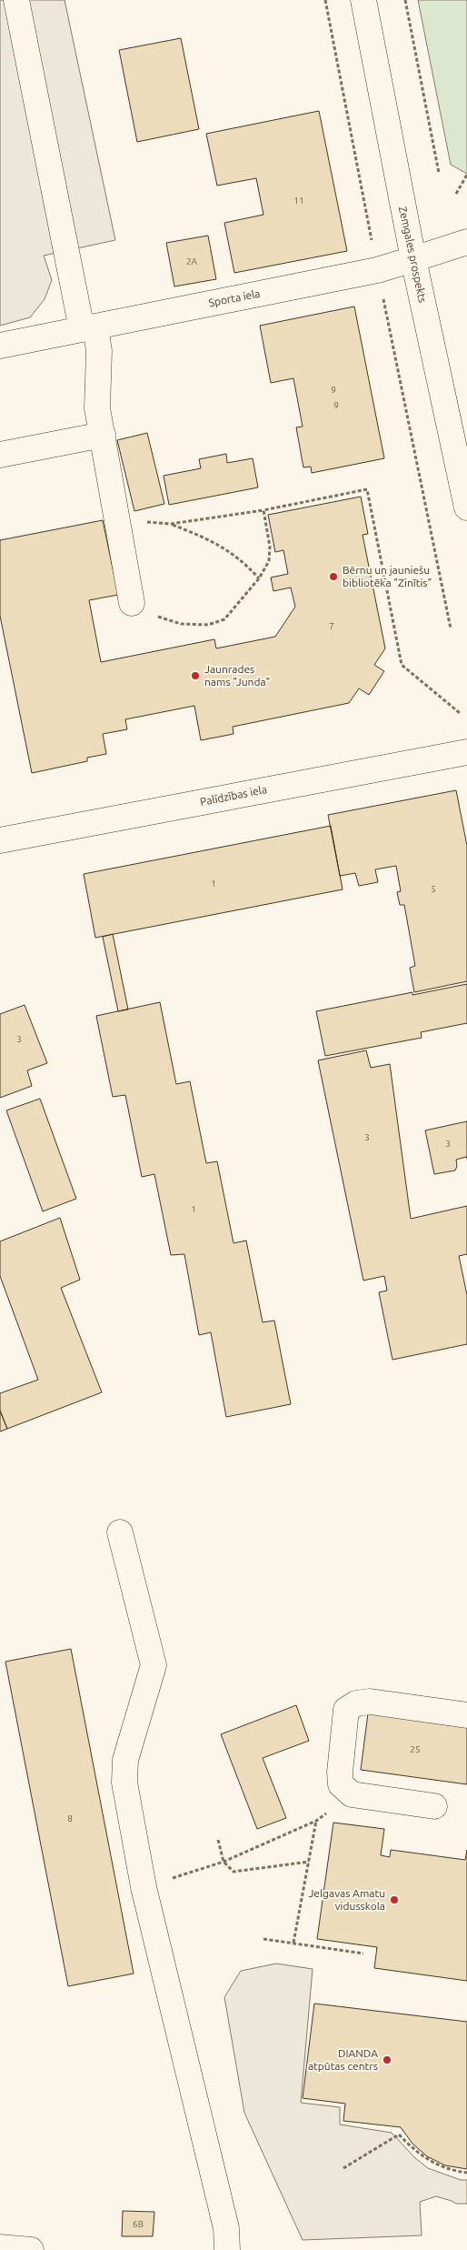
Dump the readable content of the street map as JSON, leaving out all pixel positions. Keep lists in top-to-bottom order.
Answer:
{
  "streets": {
    "street": ["Zemgales prospekts", "Sporta iela", "Palīdzības iela"]
  },
  "crossings": [
    ["Zemgales prospekts", "Sporta iela"]
  ],
  "places": [
    "Bērnu un jauniešu bibliotēka \"Zinītis\"",
    "Jaunrades nams \"Junda\"",
    "Jelgavas Amatu vidusskola",
    "DIANDA atpūtas centrs"
  ],
  "house_numbers": [
    "11",
    "2A",
    "9",
    "9",
    "7",
    "1",
    "5",
    "3",
    "3",
    "3",
    "1",
    "25",
    "8",
    "6B"
  ]
}
